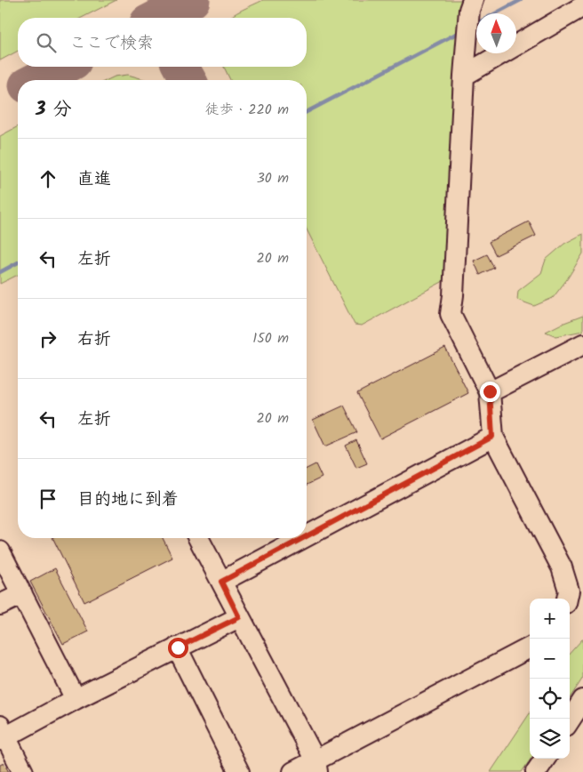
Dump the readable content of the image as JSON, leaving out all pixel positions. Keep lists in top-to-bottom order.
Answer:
{
  "north": "top",
  "page": {
    "search": "ここで検索",
    "heading": ["3 分", "徒歩 · 220 m"],
    "list": [
      ["直進", "30 m"],
      ["左折", "20 m"],
      ["右折", "150 m"],
      ["左折", "20 m"],
      "目的地に到着"
    ],
    "map_buttons": ["+", "−"]
  }
}
